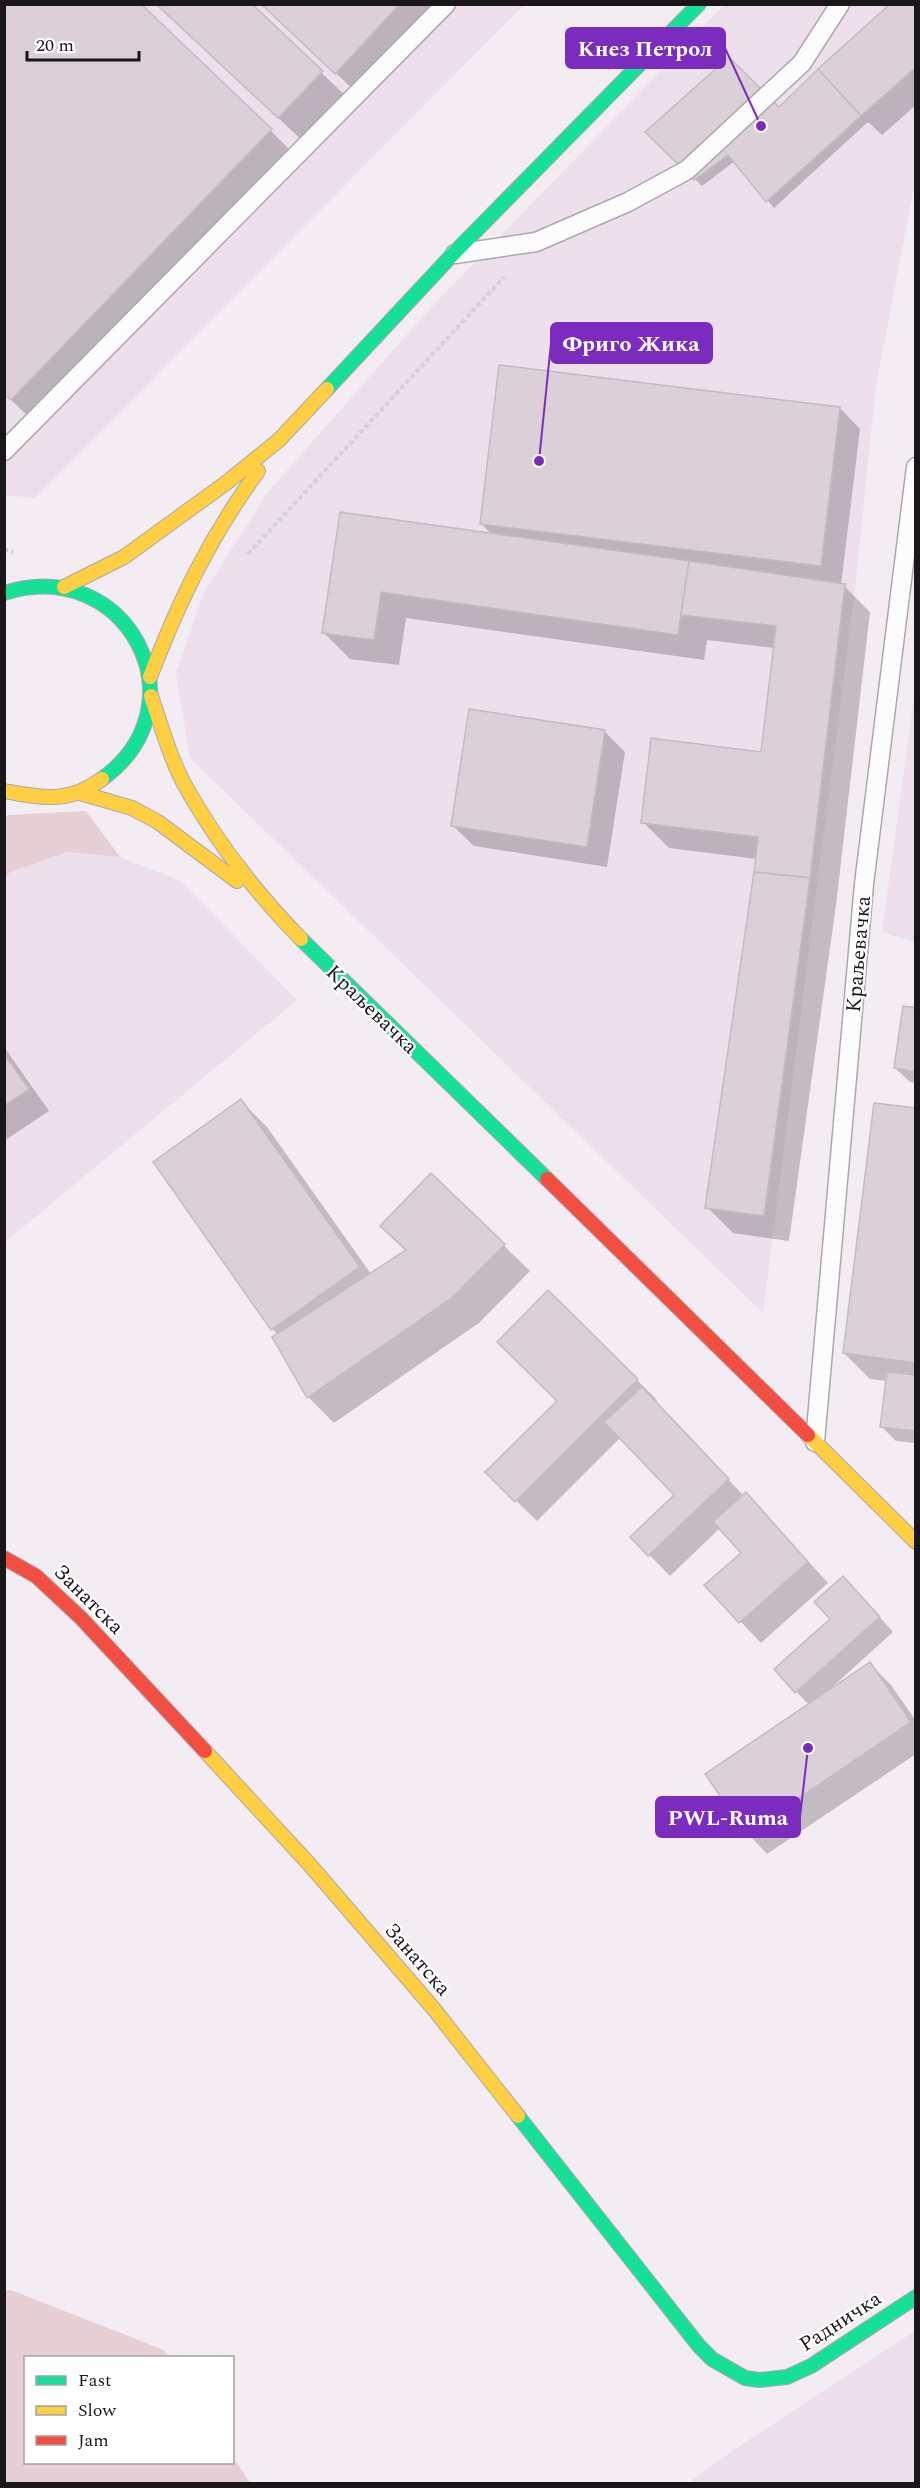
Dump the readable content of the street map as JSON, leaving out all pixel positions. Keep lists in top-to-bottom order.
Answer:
{
  "streets": {
    "main road": ["Краљевачка", "Занатска", "Радничка"]
  },
  "crossings": [
    ["Занатска", "Радничка"]
  ],
  "places": ["Кнез Петрол", "Фриго Жика", "PWL-Ruma"],
  "legend": ["Fast", "Slow", "Jam"],
  "scale_bar": "20 m"
}
